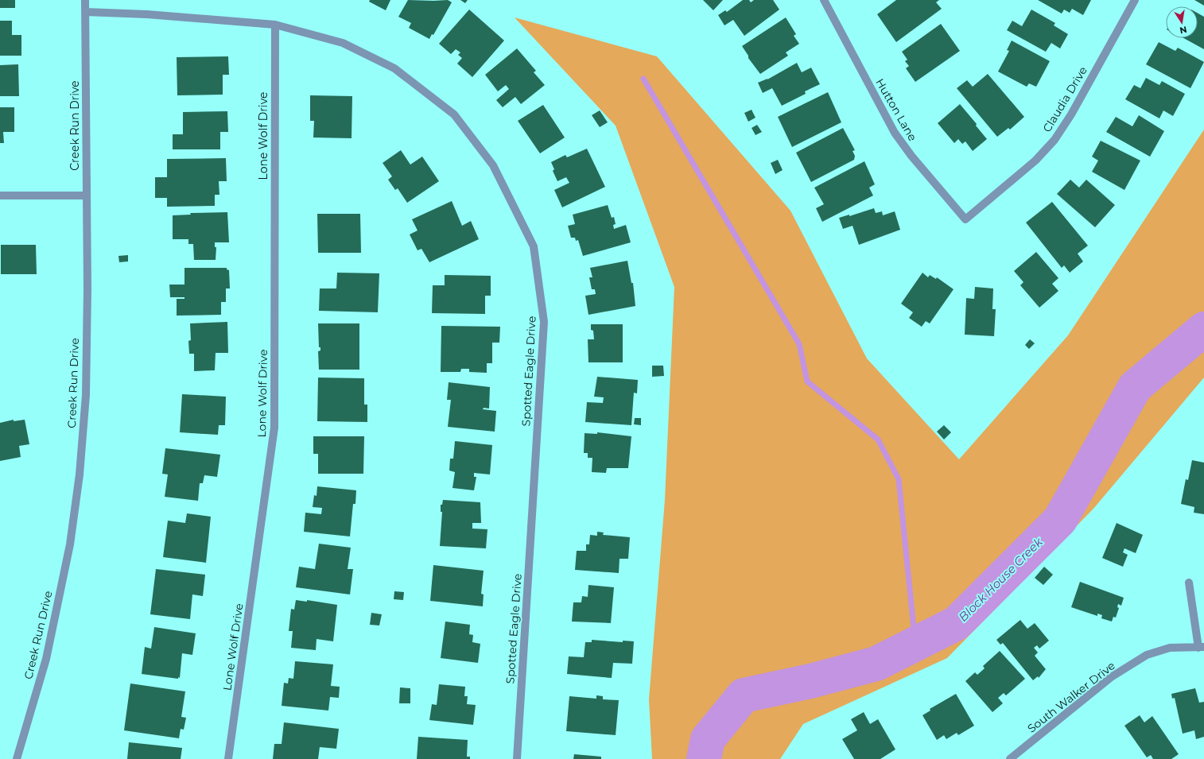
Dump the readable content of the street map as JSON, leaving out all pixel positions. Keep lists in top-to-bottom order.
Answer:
{
  "streets": {
    "street": [
      "Claudia Drive",
      "Hutton Lane",
      "Creek Run Drive",
      "Lone Wolf Drive",
      "Spotted Eagle Drive",
      "South Walker Drive"
    ]
  },
  "crossings": [
    ["Claudia Drive", "Hutton Lane"],
    ["Creek Run Drive", "Spotted Eagle Drive"],
    ["Lone Wolf Drive", "Spotted Eagle Drive"]
  ],
  "water": ["Block House Creek"],
  "north": "bottom"
}
